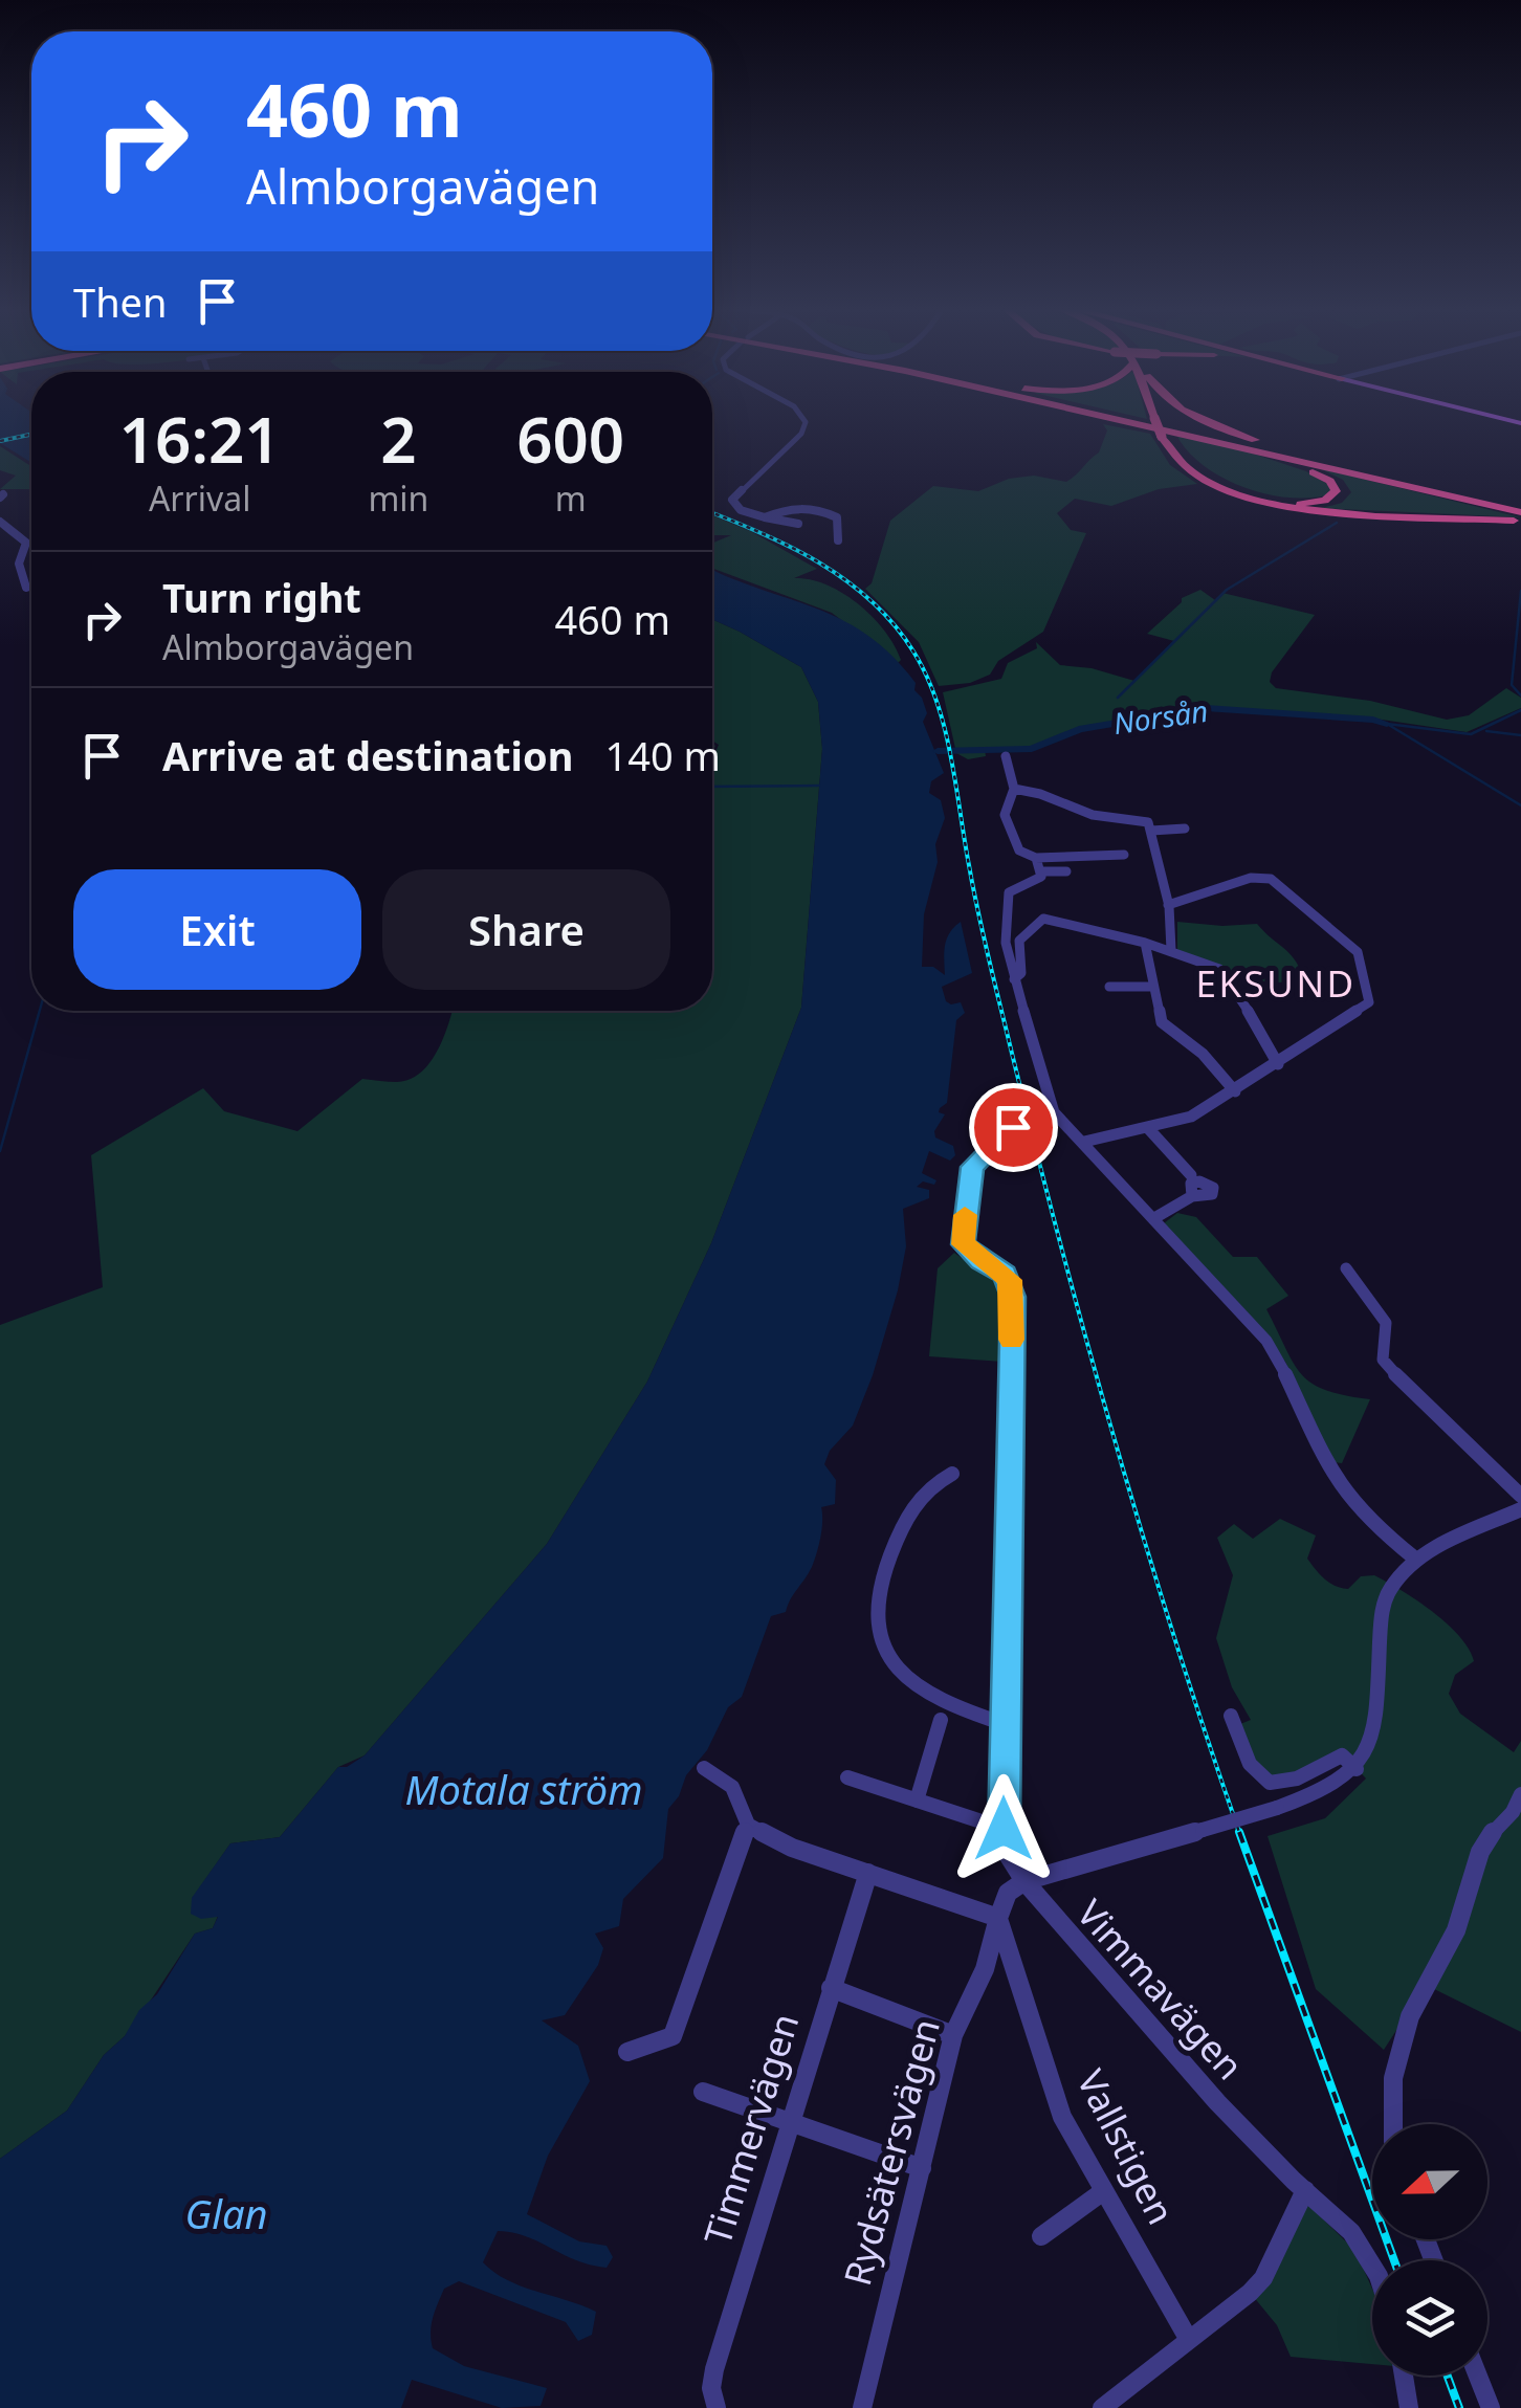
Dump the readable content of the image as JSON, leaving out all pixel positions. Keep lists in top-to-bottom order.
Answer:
{
  "streets": {
    "street": [
      "Vimmavägen",
      "Timmervägen",
      "Vallstigen",
      "Rydsätersvägen"
    ]
  },
  "crossings": [
    ["Vallstigen", "Rydsätersvägen"]
  ],
  "districts": ["EKSUND"],
  "water": ["Norsån", "Motala ström", "Glan"],
  "north": "left",
  "page": {
    "turn": ["460 m", "Almborgavägen"],
    "then": "Then",
    "eta": [
      "16:21",
      "Arrival",
      "2",
      "min",
      "600",
      "m"
    ],
    "list": [
      {
        "name": "Turn right",
        "note": "Almborgavägen",
        "value": "460 m"
      },
      {
        "name": "Arrive at destination",
        "value": "140 m"
      }
    ],
    "buttons": ["Exit", "Share"]
  }
}
